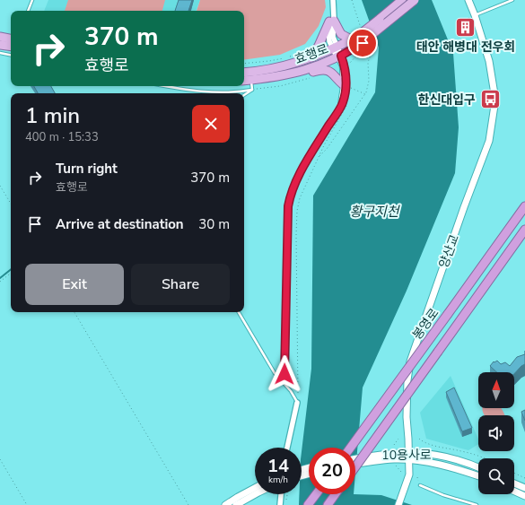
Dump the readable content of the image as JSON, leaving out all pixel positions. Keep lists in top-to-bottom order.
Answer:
{
  "streets": {
    "highway": ["봉영로"],
    "main road": ["효행로"],
    "street": ["양산교", "10용사로"]
  },
  "crossings": [
    ["양산교", "10용사로"]
  ],
  "water": ["황구지천"],
  "places": {
    "building": ["태안 해병대 전우회"],
    "bus stop": ["한신대입구"]
  },
  "north": "top",
  "page": {
    "turn": ["370 m", "효행로"],
    "heading": ["1 min", "400 m · 15:33"],
    "list": [
      {
        "name": "Turn right",
        "note": "효행로",
        "value": "370 m"
      },
      {
        "name": "Arrive at destination",
        "value": "30 m"
      }
    ],
    "buttons": ["Exit", "Share"],
    "speed": "14 km/h",
    "limit": "20"
  }
}
